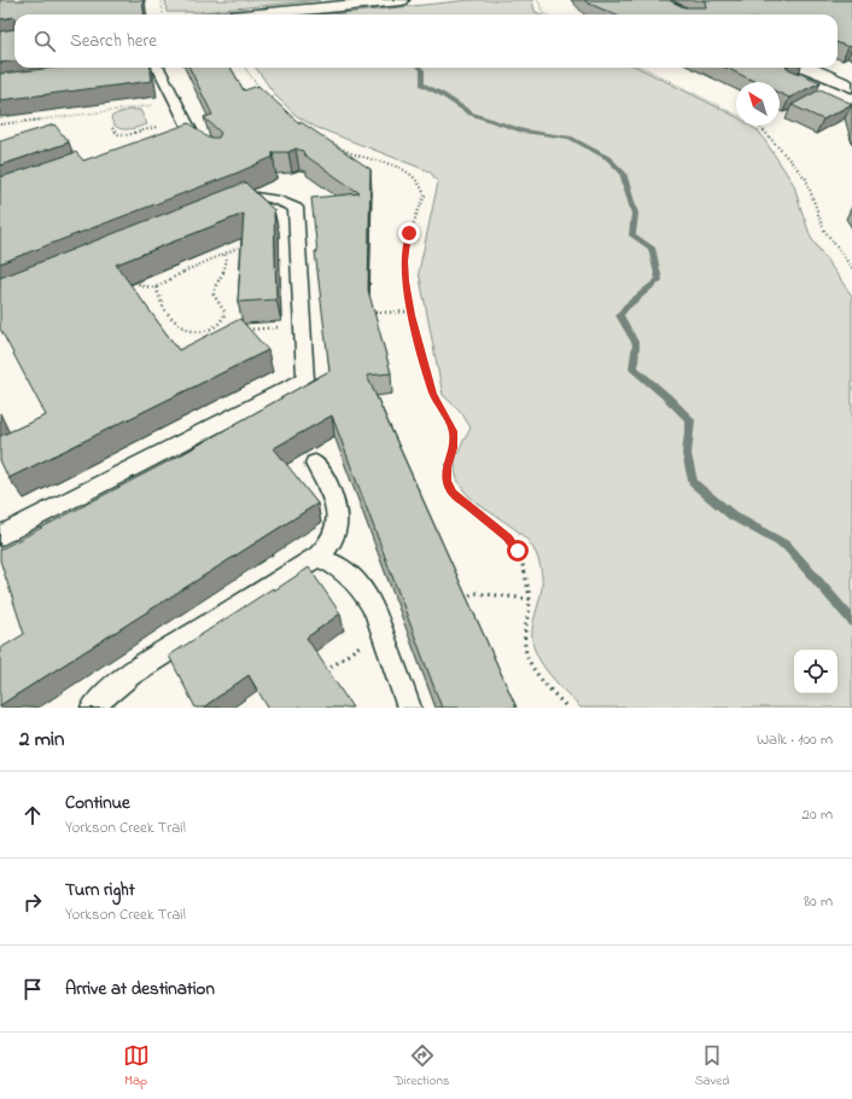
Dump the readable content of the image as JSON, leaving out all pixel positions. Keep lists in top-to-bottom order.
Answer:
{
  "north": "top left",
  "page": {
    "search": "Search here",
    "heading": ["2 min", "Walk · 100 m"],
    "list": [
      ["Continue", "Yorkson Creek Trail", "20 m"],
      ["Turn right", "Yorkson Creek Trail", "80 m"],
      "Arrive at destination"
    ],
    "nav": ["Map", "Directions", "Saved"]
  }
}
